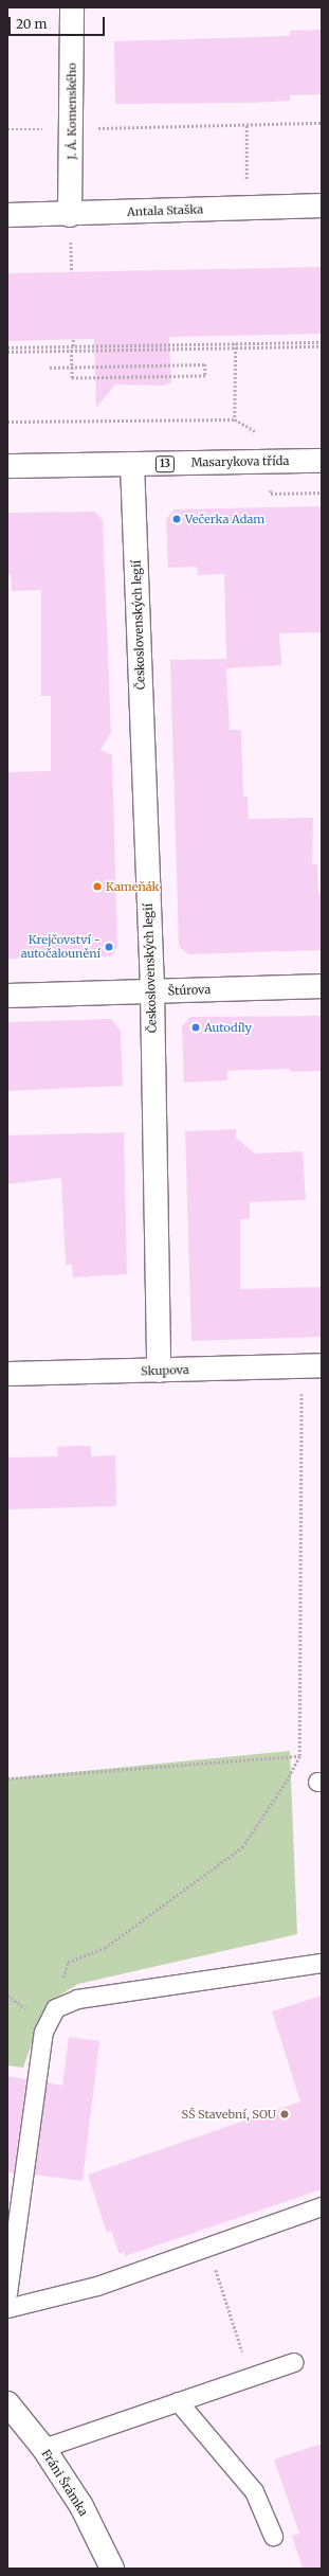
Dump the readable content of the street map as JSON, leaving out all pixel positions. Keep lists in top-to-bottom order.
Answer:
{
  "streets": {
    "street": [
      "J. Á. Komenského",
      "Antala Staška",
      "Masarykova třída",
      "13",
      "Československých legií",
      "Štúrova",
      "Skupova",
      "Fráni Šrámka"
    ]
  },
  "crossings": [
    ["J. Á. Komenského", "Antala Staška"],
    ["Masarykova třída", "Československých legií"],
    ["Československých legií", "Štúrova"],
    ["Československých legií", "Skupova"]
  ],
  "places": [
    "Večerka Adam",
    "Kameňák",
    "Krejčovství - autočalounění",
    "Autodíly",
    "SŠ Stavební, SOU"
  ],
  "scale_bar": "20 m"
}
